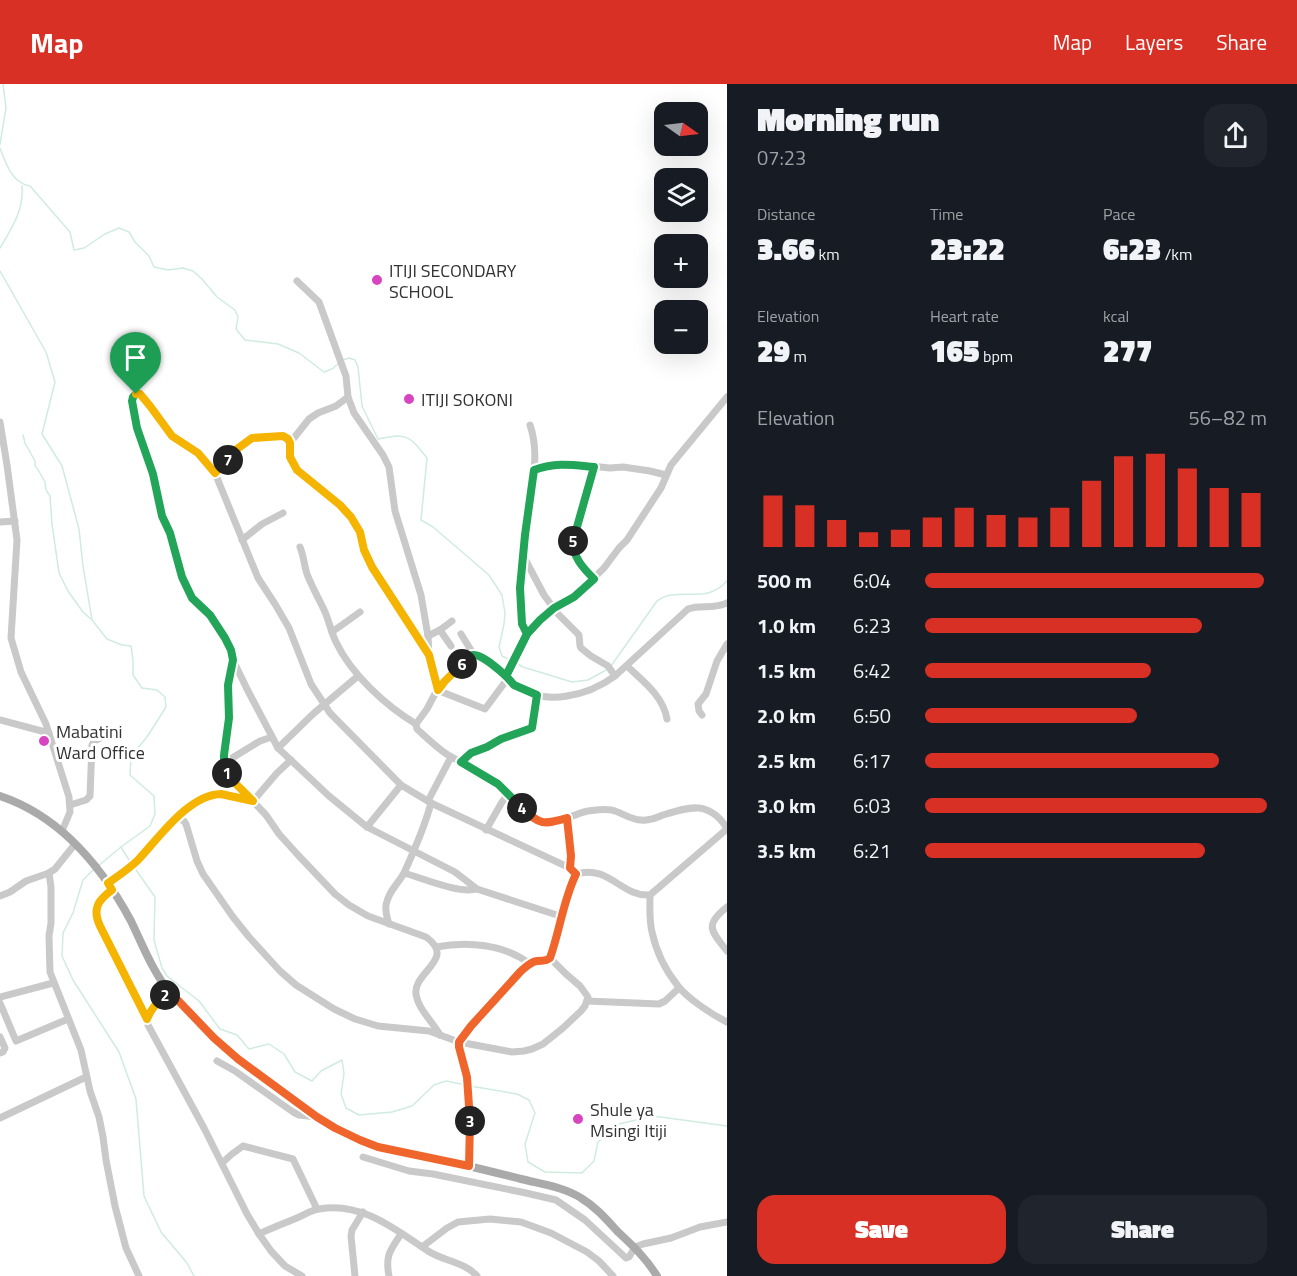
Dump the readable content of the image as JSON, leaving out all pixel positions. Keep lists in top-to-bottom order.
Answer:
{
  "places": [
    "ITIJI SECONDARY SCHOOL",
    "ITIJI SOKONI",
    "Mabatini Ward Office",
    "Shule ya Msingi Itiji"
  ],
  "north": "right",
  "page": {
    "header": "Map",
    "nav": ["Map", "Layers", "Share"],
    "heading": ["Morning run", "07:23"],
    "map_buttons": ["+", "−"],
    "stats": [
      ["Distance", "3.66 km"],
      ["Time", "23:22"],
      ["Pace", "6:23 /km"],
      ["Elevation", "29 m"],
      ["Heart rate", "165 bpm"],
      ["kcal", "277"]
    ],
    "chart": ["Elevation", "56–82 m"],
    "pins": [
      "7",
      "5",
      "6",
      "1",
      "4",
      "2",
      "3"
    ],
    "list": [
      {
        "name": "500 m",
        "note": "6:04"
      },
      {
        "name": "1.0 km",
        "note": "6:23"
      },
      {
        "name": "1.5 km",
        "note": "6:42"
      },
      {
        "name": "2.0 km",
        "note": "6:50"
      },
      {
        "name": "2.5 km",
        "note": "6:17"
      },
      {
        "name": "3.0 km",
        "note": "6:03"
      },
      {
        "name": "3.5 km",
        "note": "6:21"
      }
    ],
    "buttons": ["Save", "Share"]
  }
}
